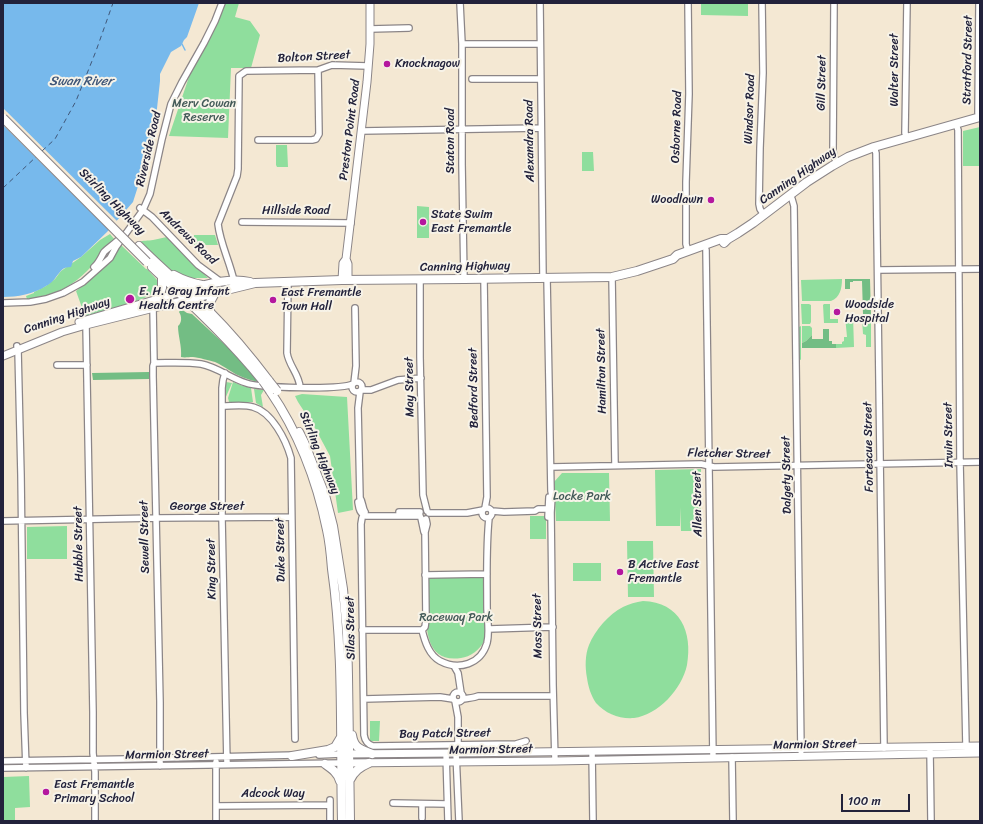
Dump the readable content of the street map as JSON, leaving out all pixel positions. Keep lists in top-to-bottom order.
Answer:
{
  "streets": {
    "highway": ["Canning Highway", "Stirling Highway"],
    "main road": ["Preston Point Road", "Marmion Street"],
    "street": [
      "Bolton Street",
      "Stratford Street",
      "Walter Street",
      "Gill Street",
      "Windsor Road",
      "Osborne Road",
      "Staton Road",
      "Alexandra Road",
      "Riverside Road",
      "Hillside Road",
      "Andrews Road",
      "Hamilton Street",
      "May Street",
      "Bedford Street",
      "Irwin Street",
      "Fortescue Street",
      "Fletcher Street",
      "Dalgety Street",
      "Allen Street",
      "George Street",
      "Sewell Street",
      "Hubble Street",
      "Duke Street",
      "King Street",
      "Moss Street",
      "Silas Street",
      "Bay Patch Street",
      "Adcock Way"
    ]
  },
  "crossings": [
    ["Bolton Street", "Preston Point Road"],
    ["Bolton Street", "Canning Highway"],
    ["Stratford Street", "Canning Highway"],
    ["Walter Street", "Canning Highway"],
    ["Gill Street", "Canning Highway"],
    ["Windsor Road", "Canning Highway"],
    ["Osborne Road", "Canning Highway"],
    ["Preston Point Road", "Canning Highway"],
    ["Preston Point Road", "Hillside Road"],
    ["Staton Road", "Canning Highway"],
    ["Alexandra Road", "Canning Highway"],
    ["Alexandra Road", "Moss Street"],
    ["Riverside Road", "Andrews Road"],
    ["Canning Highway", "Stirling Highway"],
    ["Canning Highway", "Andrews Road"],
    ["Canning Highway", "Hamilton Street"],
    ["Canning Highway", "May Street"],
    ["Canning Highway", "Bedford Street"],
    ["Canning Highway", "Irwin Street"],
    ["Canning Highway", "Fortescue Street"],
    ["Canning Highway", "Dalgety Street"],
    ["Canning Highway", "Allen Street"],
    ["Canning Highway", "Sewell Street"],
    ["Canning Highway", "Hubble Street"],
    ["Canning Highway", "Moss Street"],
    ["Stirling Highway", "Marmion Street"],
    ["Hamilton Street", "Fletcher Street"],
    ["Irwin Street", "Fletcher Street"],
    ["Irwin Street", "Marmion Street"],
    ["Fortescue Street", "Fletcher Street"],
    ["Fortescue Street", "Marmion Street"],
    ["Fletcher Street", "Dalgety Street"],
    ["Fletcher Street", "Allen Street"],
    ["Fletcher Street", "Moss Street"],
    ["Dalgety Street", "Marmion Street"],
    ["Allen Street", "Marmion Street"],
    ["George Street", "Sewell Street"],
    ["George Street", "Hubble Street"],
    ["George Street", "Duke Street"],
    ["George Street", "King Street"],
    ["Sewell Street", "Marmion Street"],
    ["Hubble Street", "Marmion Street"],
    ["Duke Street", "King Street"],
    ["King Street", "Marmion Street"],
    ["Moss Street", "Marmion Street"],
    ["Silas Street", "Bay Patch Street"]
  ],
  "water": ["Swan River"],
  "parks": ["Merv Cowan Reserve", "Locke Park", "Raceway Park"],
  "places": [
    "Knocknagow",
    "Woodlawn",
    "State Swim East Fremantle",
    "E. H. Gray Infant Health Centre",
    "East Fremantle Town Hall",
    "Woodside Hospital",
    "B Active East Fremantle",
    "East Fremantle Primary School"
  ],
  "scale_bar": "100 m"
}
